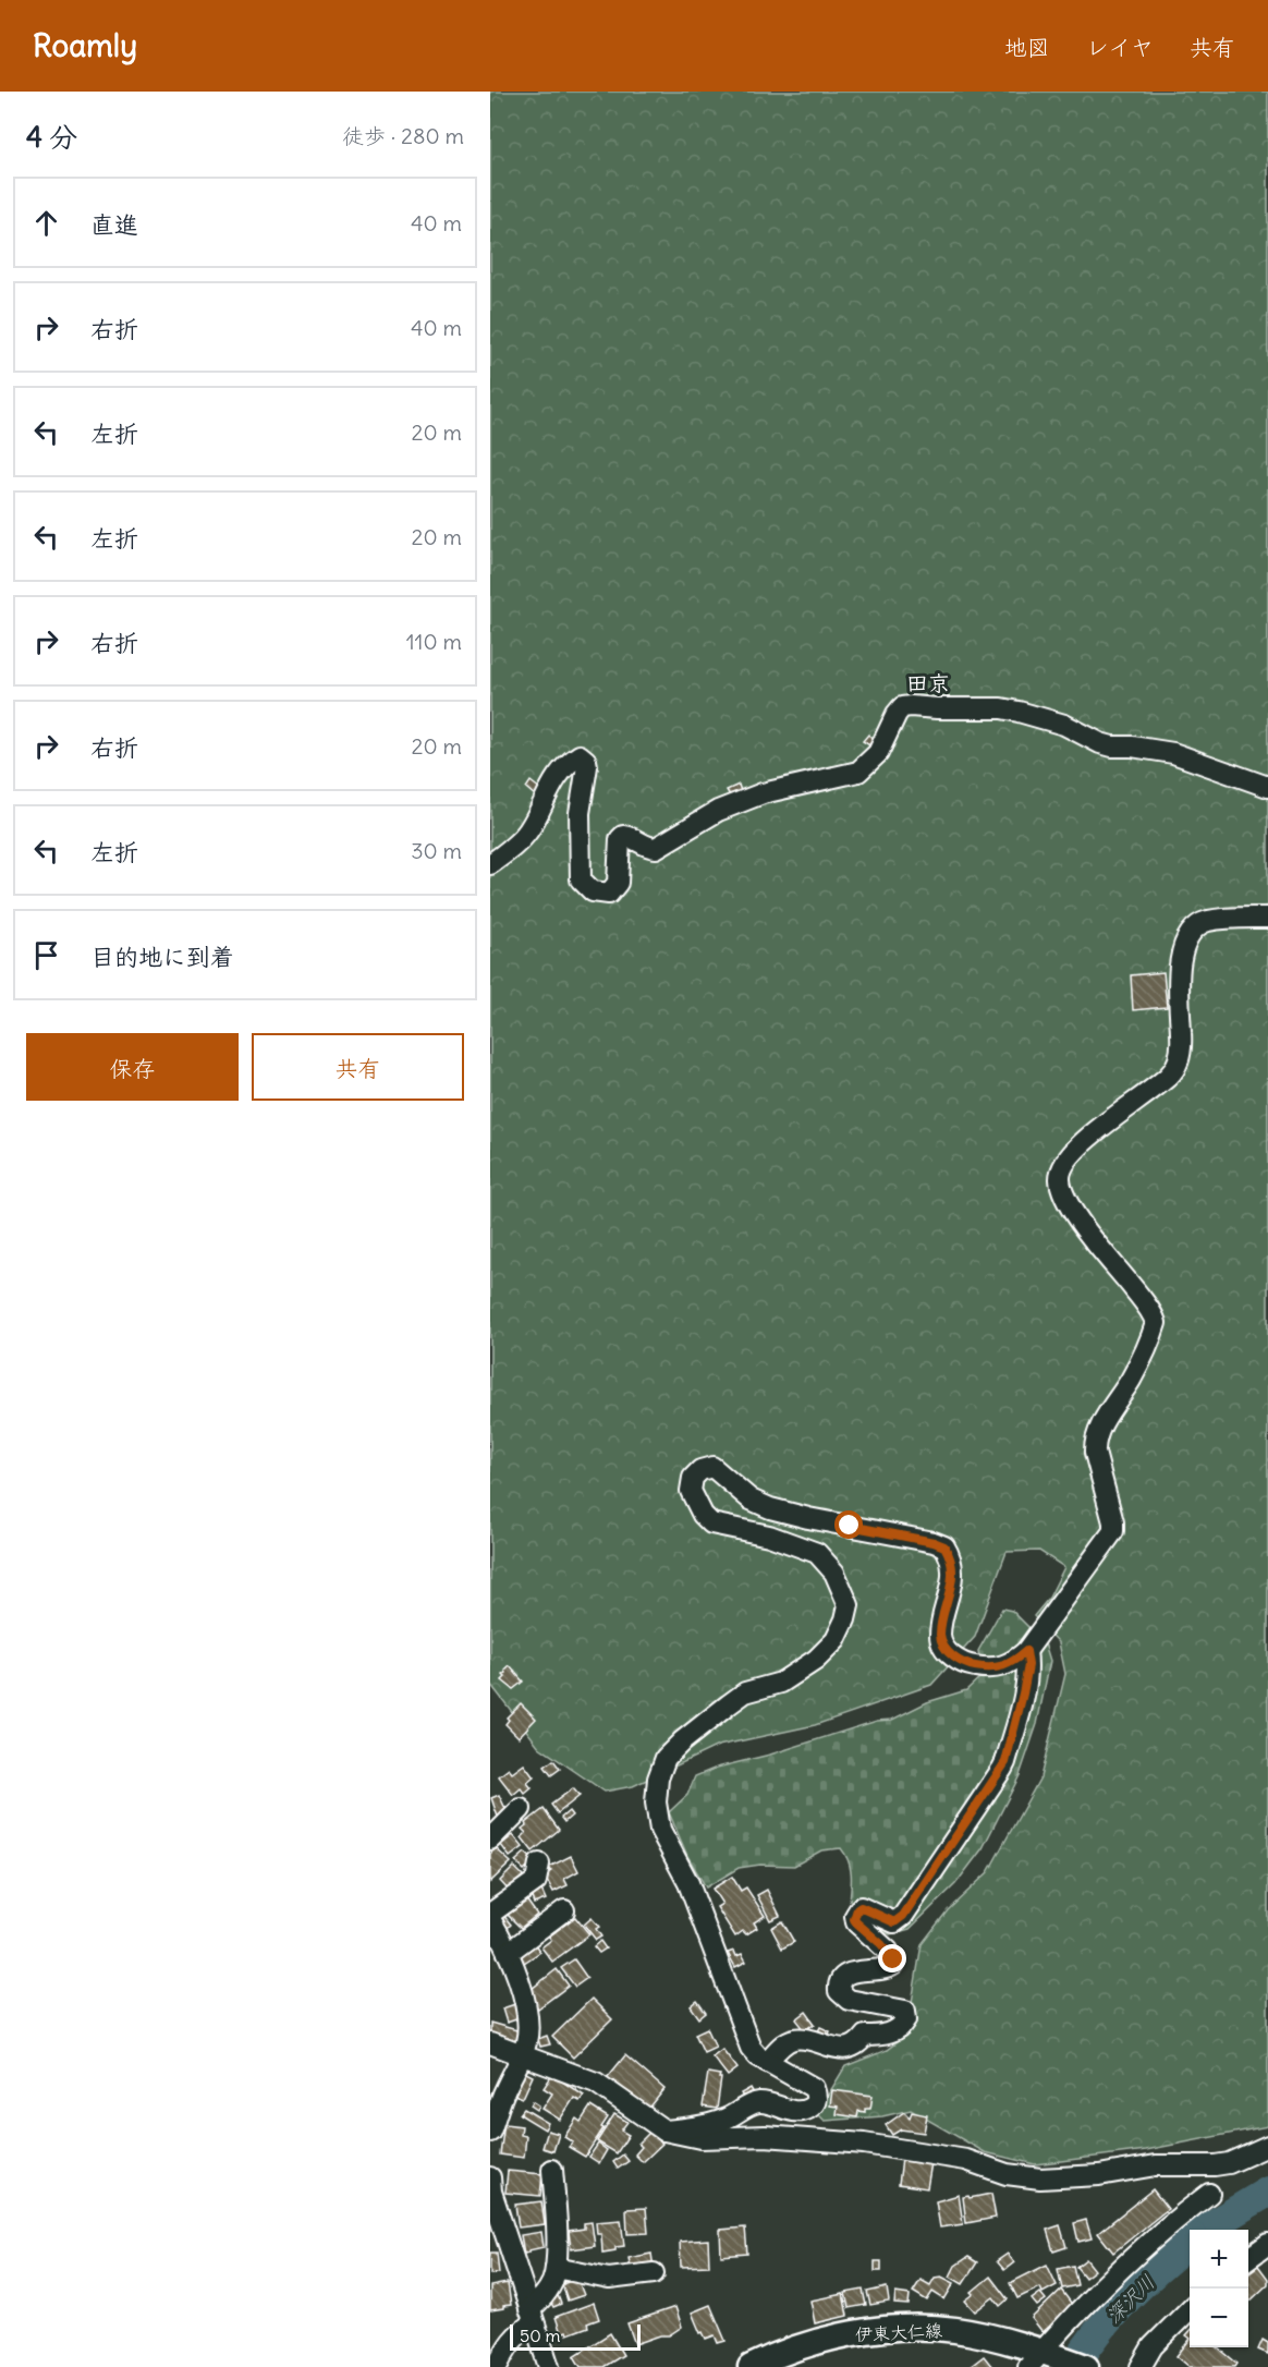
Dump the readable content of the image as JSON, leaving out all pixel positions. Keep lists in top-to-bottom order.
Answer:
{
  "streets": {
    "main road": ["伊東大仁線"]
  },
  "districts": ["田京"],
  "water": ["深沢川"],
  "scale_bar": "50 m",
  "page": {
    "header": "Roamly",
    "nav": ["地図", "レイヤ", "共有"],
    "heading": ["4 分", "徒歩 · 280 m"],
    "list": [
      ["直進", "40 m"],
      ["右折", "40 m"],
      ["左折", "20 m"],
      ["左折", "20 m"],
      ["右折", "110 m"],
      ["右折", "20 m"],
      ["左折", "30 m"],
      "目的地に到着"
    ],
    "buttons": ["保存", "共有"],
    "map_buttons": ["+", "−"],
    "scale": "50 m"
  }
}
